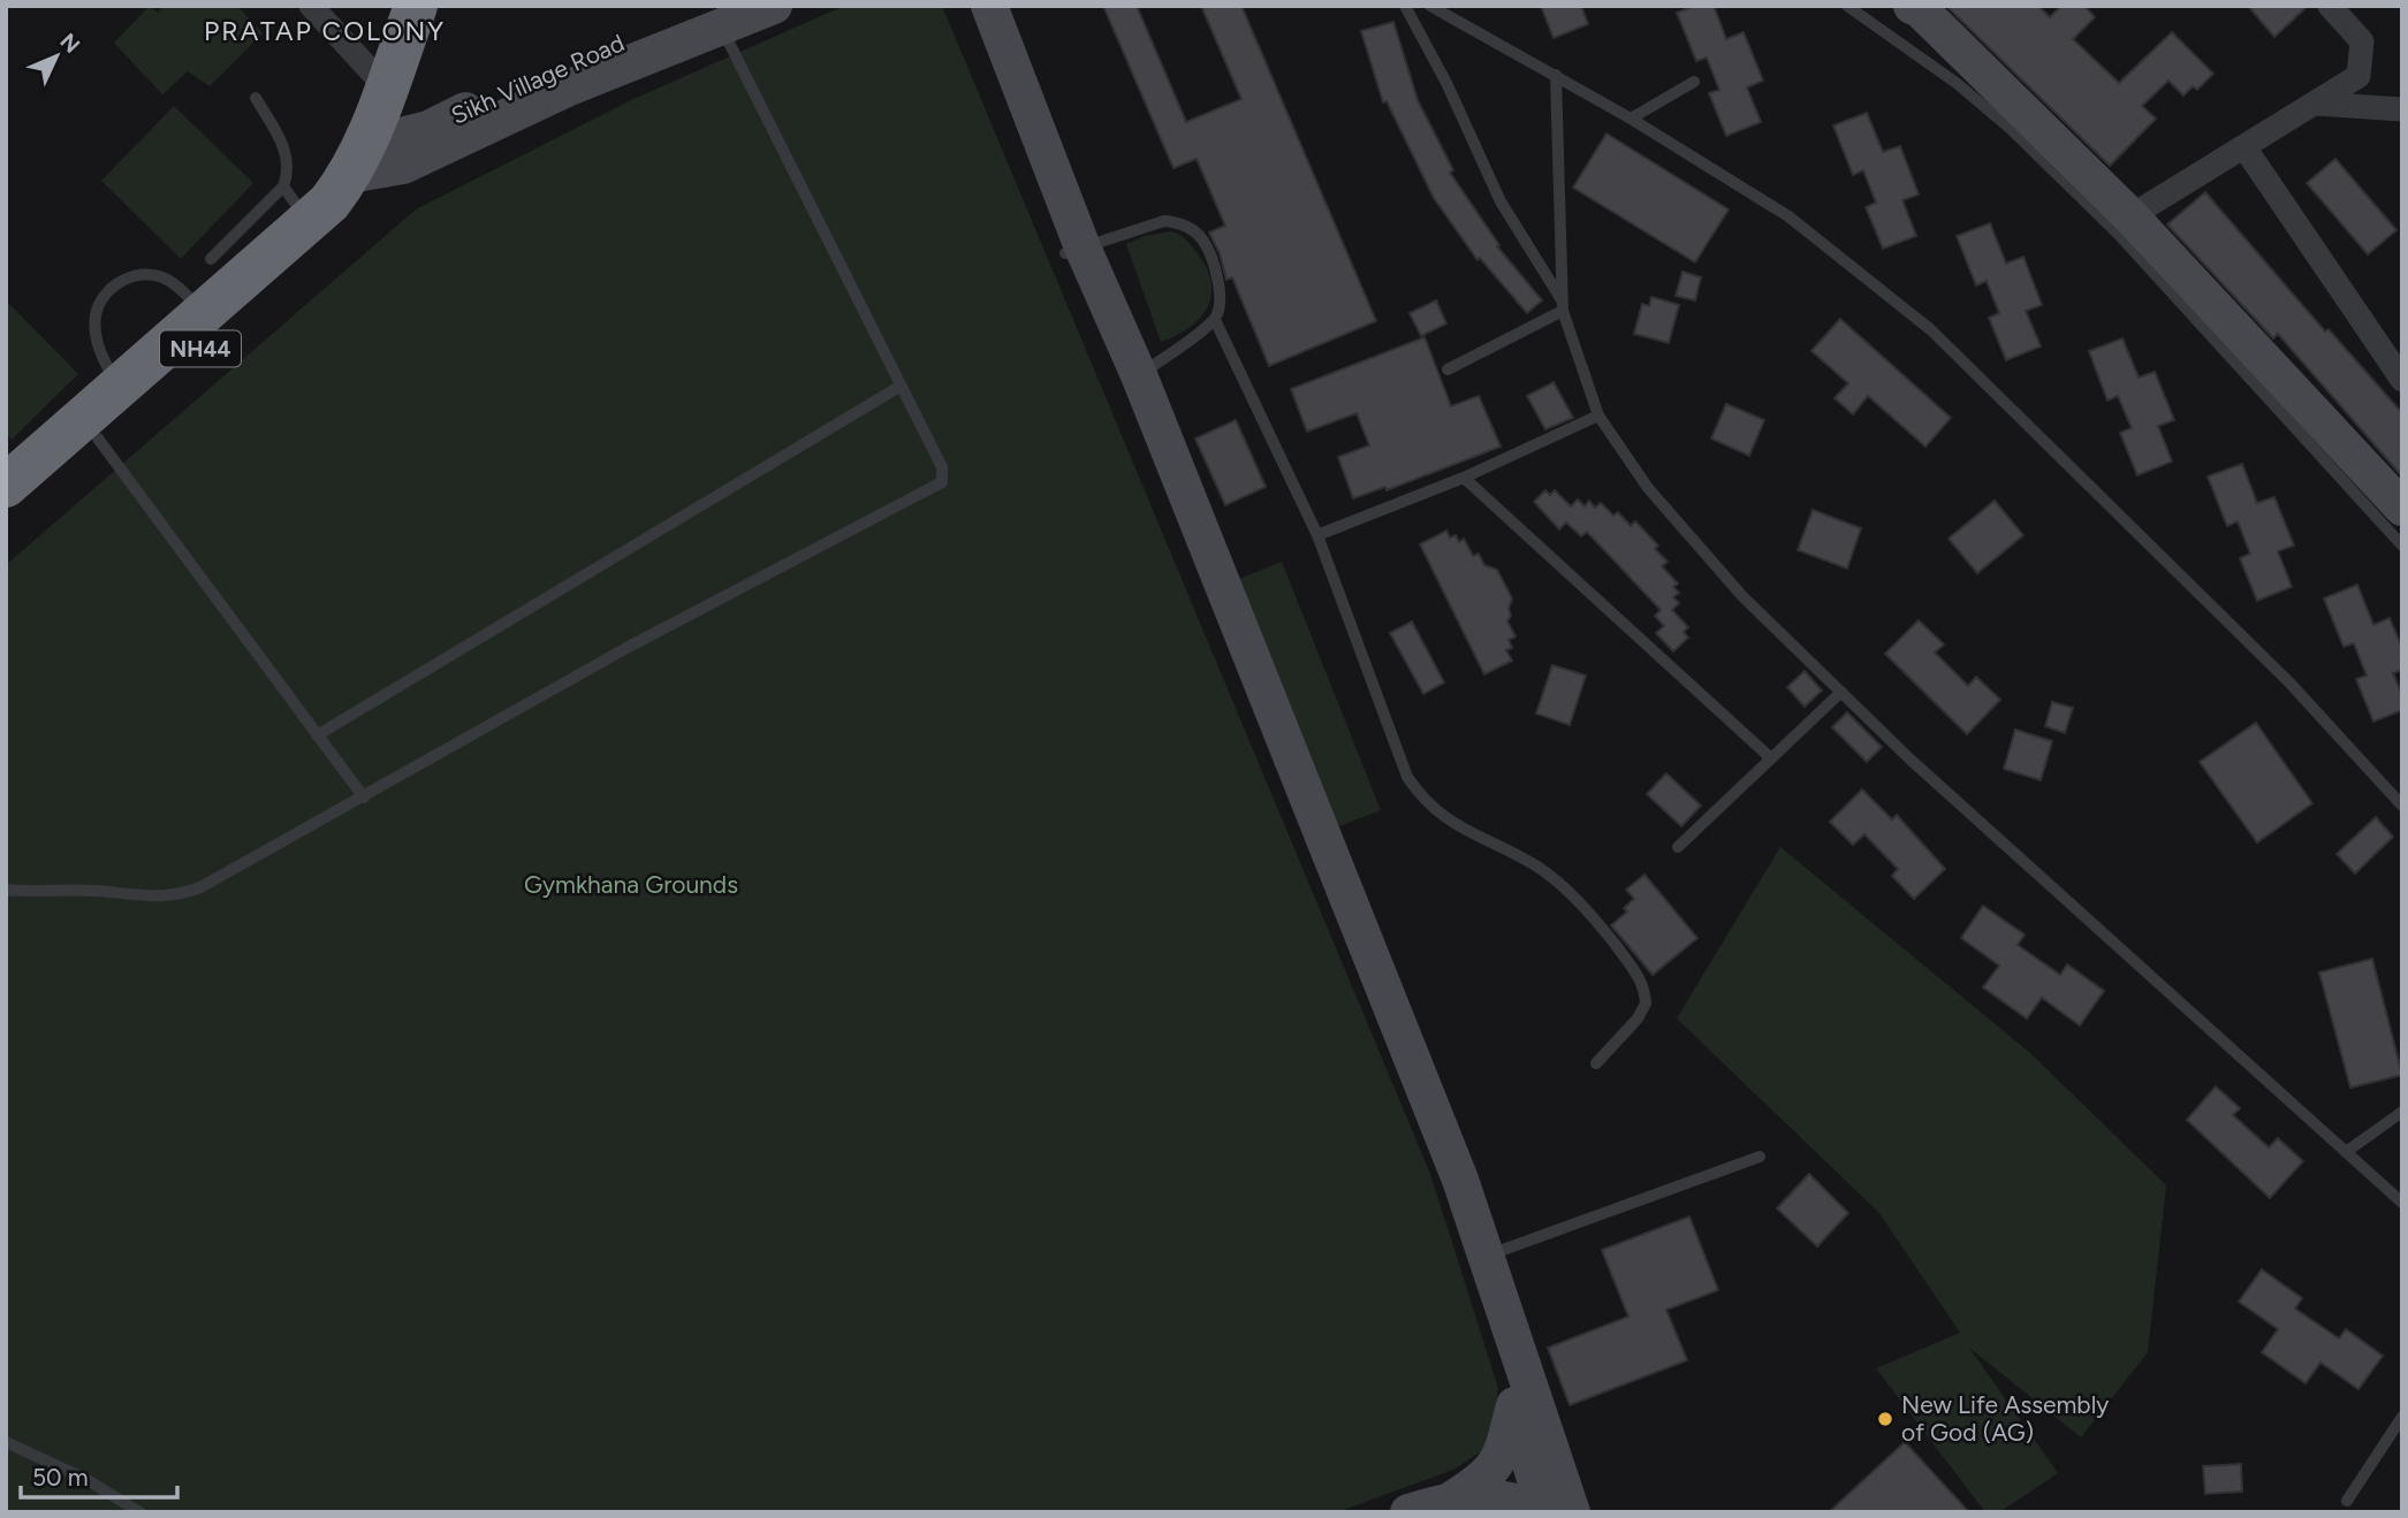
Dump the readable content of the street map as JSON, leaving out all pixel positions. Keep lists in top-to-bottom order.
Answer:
{
  "streets": {
    "highway": ["NH44"],
    "main road": ["Sikh Village Road"]
  },
  "crossings": [
    ["Sikh Village Road", "NH44"]
  ],
  "districts": ["PRATAP COLONY"],
  "parks": ["Gymkhana Grounds"],
  "places": ["New Life Assembly of God (AG)"],
  "scale_bar": "50 m",
  "north": "top right"
}
